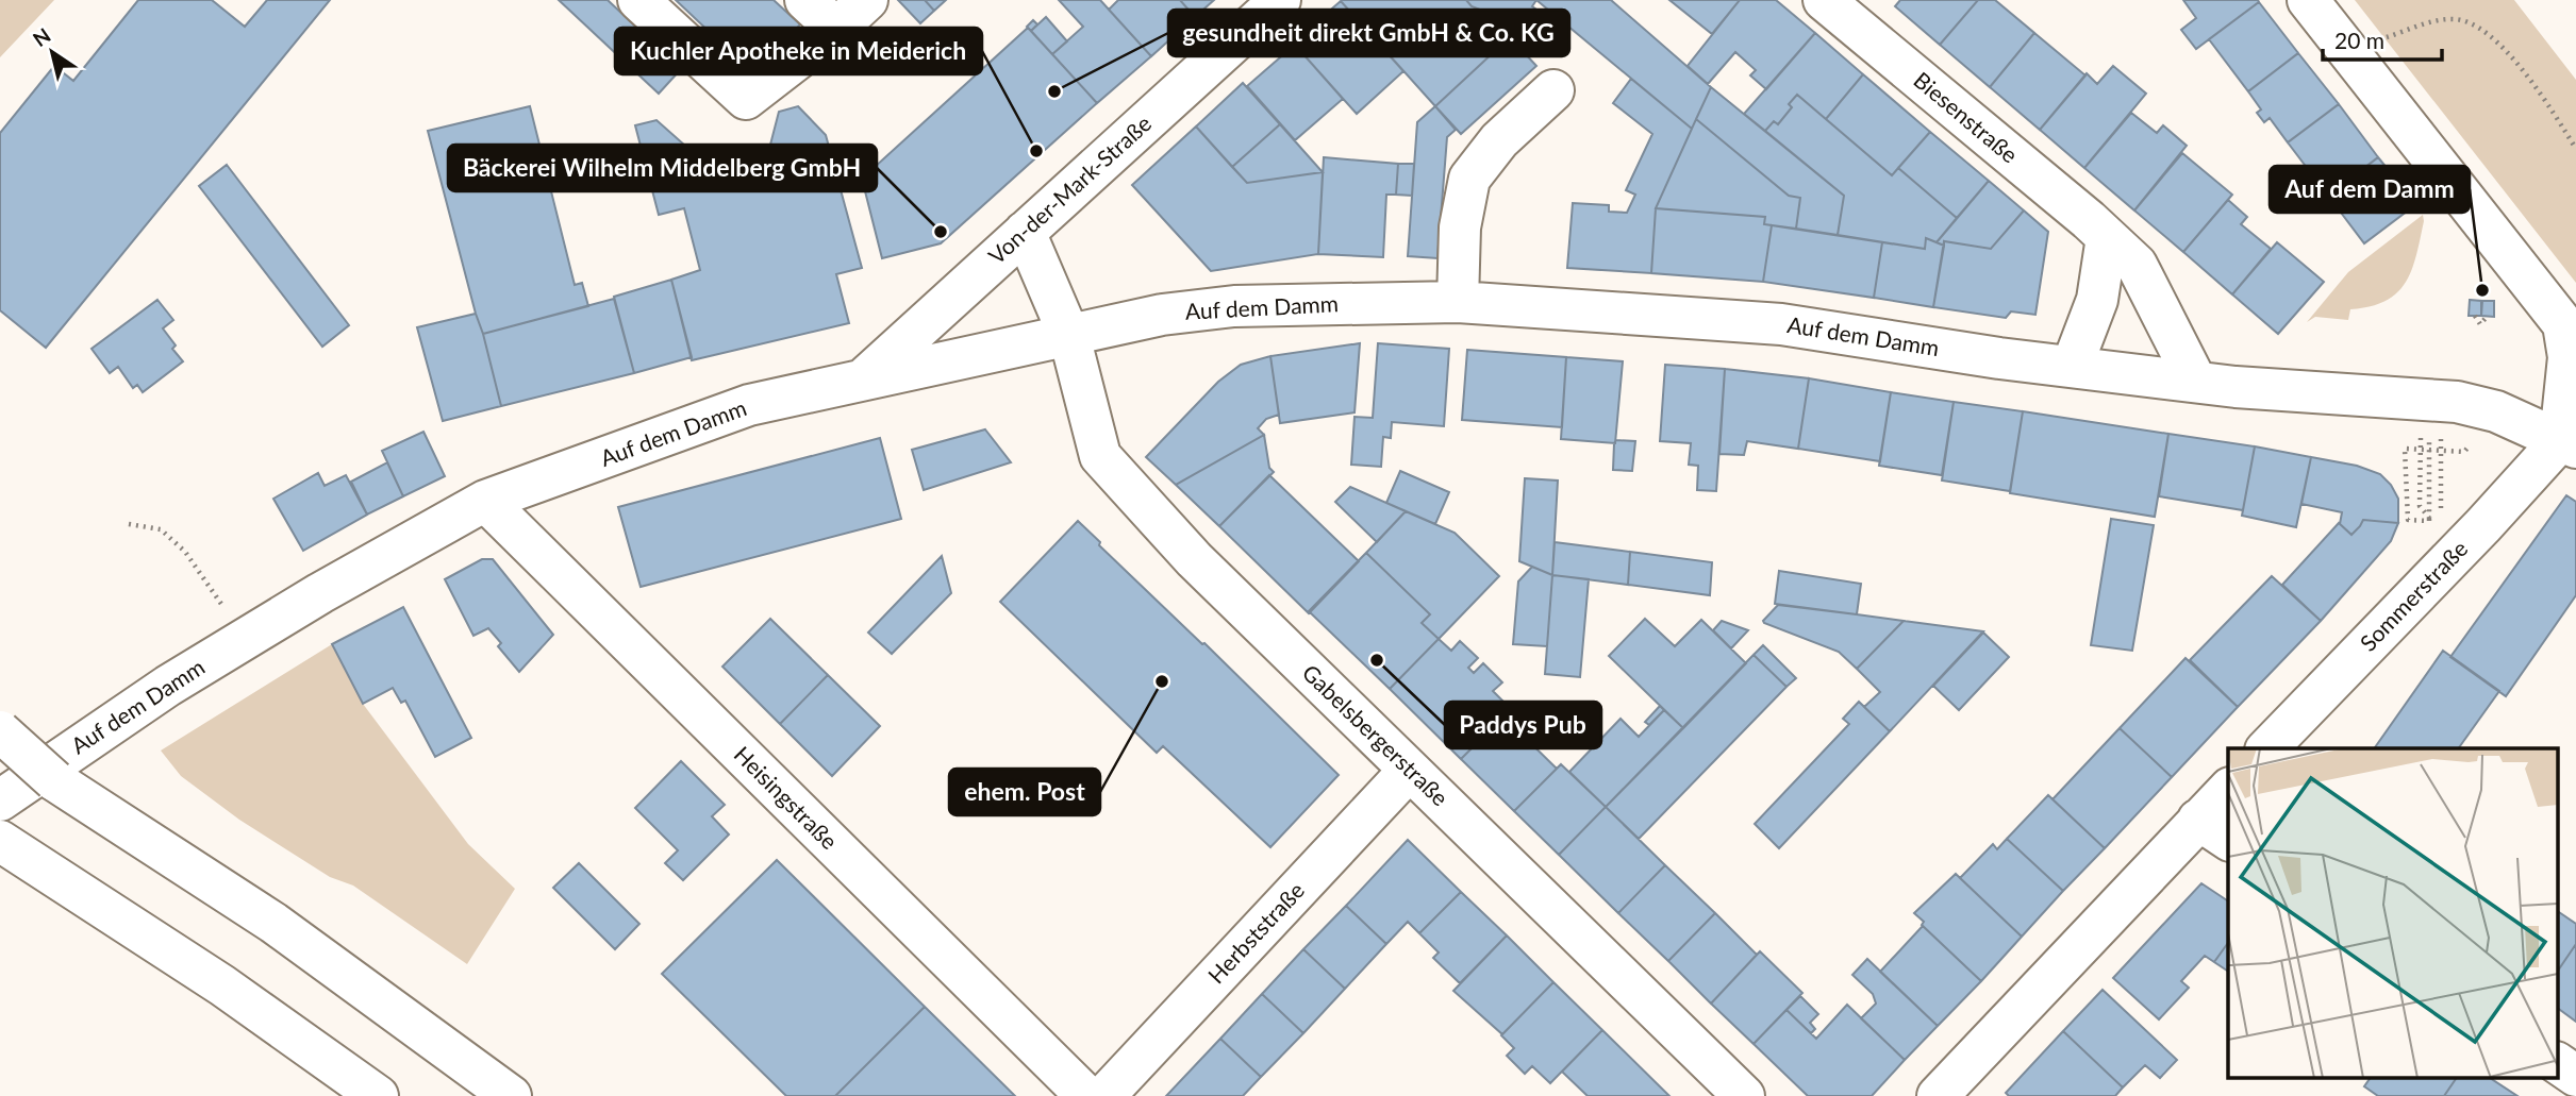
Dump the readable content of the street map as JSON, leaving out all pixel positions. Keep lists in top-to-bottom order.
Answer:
{
  "streets": {
    "main road": [
      "Biesenstraße",
      "Von-der-Mark-Straße",
      "Auf dem Damm",
      "Sommerstraße",
      "Gabelsbergerstraße",
      "Heisingstraße",
      "Herbststraße"
    ]
  },
  "crossings": [
    ["Biesenstraße", "Auf dem Damm"],
    ["Von-der-Mark-Straße", "Auf dem Damm"],
    ["Von-der-Mark-Straße", "Gabelsbergerstraße"],
    ["Auf dem Damm", "Sommerstraße"],
    ["Auf dem Damm", "Gabelsbergerstraße"],
    ["Auf dem Damm", "Heisingstraße"],
    ["Gabelsbergerstraße", "Herbststraße"]
  ],
  "places": [
    "gesundheit direkt GmbH & Co. KG",
    "Kuchler Apotheke in Meiderich",
    "Bäckerei Wilhelm Middelberg GmbH",
    "Auf dem Damm",
    "Paddys Pub",
    "ehem. Post"
  ],
  "scale_bar": "20 m",
  "north": "top left"
}
